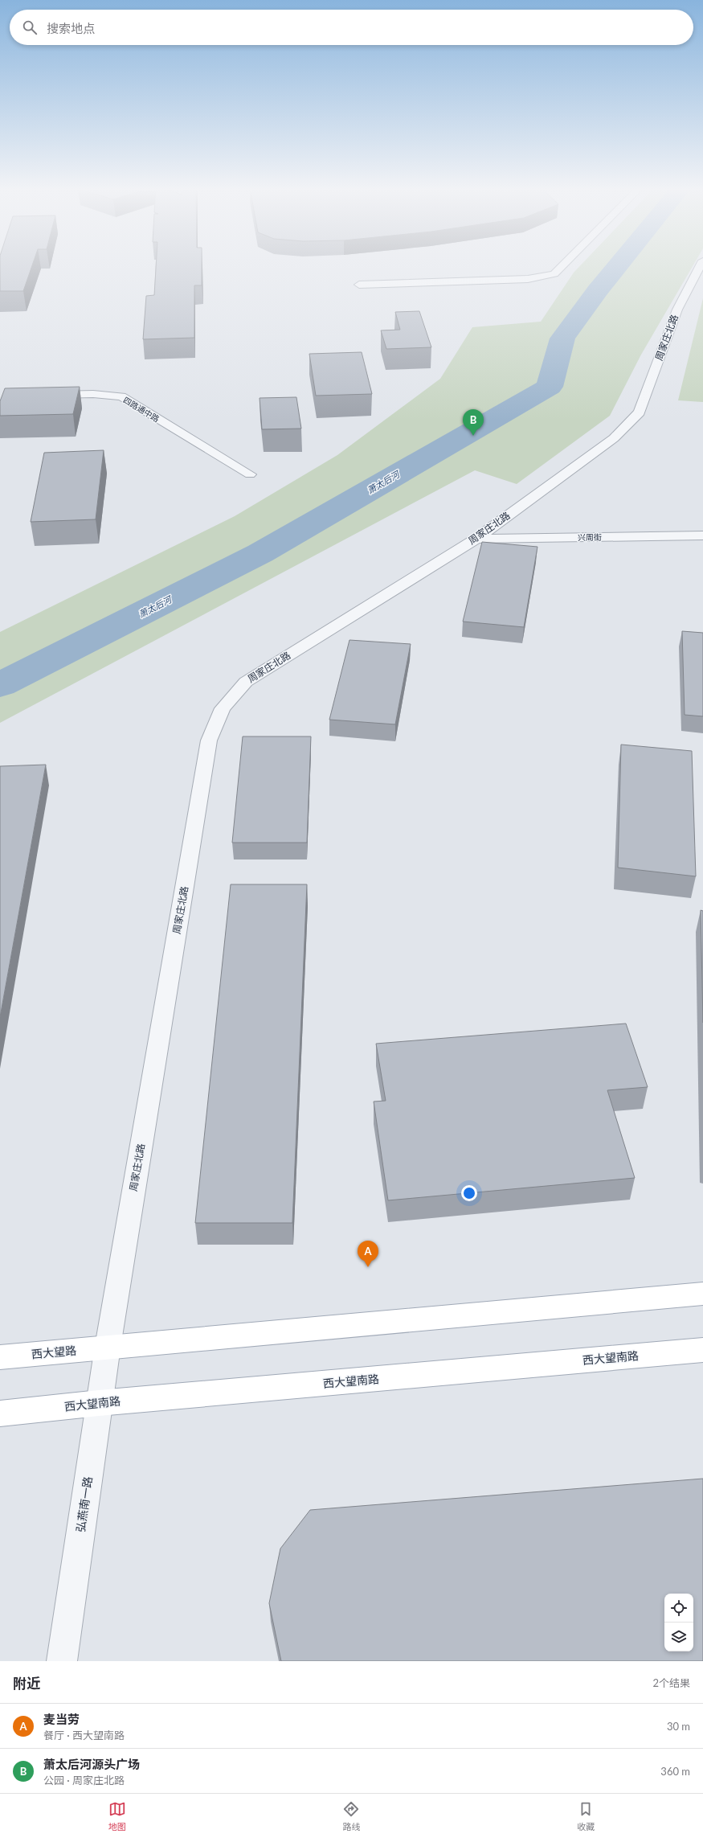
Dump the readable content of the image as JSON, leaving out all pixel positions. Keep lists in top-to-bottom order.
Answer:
{
  "streets": {
    "main road": ["西大望路", "西大望南路"],
    "street": [
      "周家庄北路",
      "四路通中路",
      "兴周街",
      "弘燕南一路"
    ]
  },
  "crossings": [
    ["周家庄北路", "兴周街"],
    ["周家庄北路", "西大望路"],
    ["周家庄北路", "弘燕南一路"],
    ["西大望路", "弘燕南一路"],
    ["西大望南路", "弘燕南一路"]
  ],
  "water": ["萧太后河"],
  "page": {
    "search": "搜索地点",
    "pins": ["B", "A"],
    "heading": ["附近", "2个结果"],
    "list": [
      {
        "mark": "A",
        "name": "麦当劳",
        "note": "餐厅 · 西大望南路",
        "value": "30 m"
      },
      {
        "mark": "B",
        "name": "萧太后河源头广场",
        "note": "公园 · 周家庄北路",
        "value": "360 m"
      }
    ],
    "nav": ["地图", "路线", "收藏"]
  }
}
